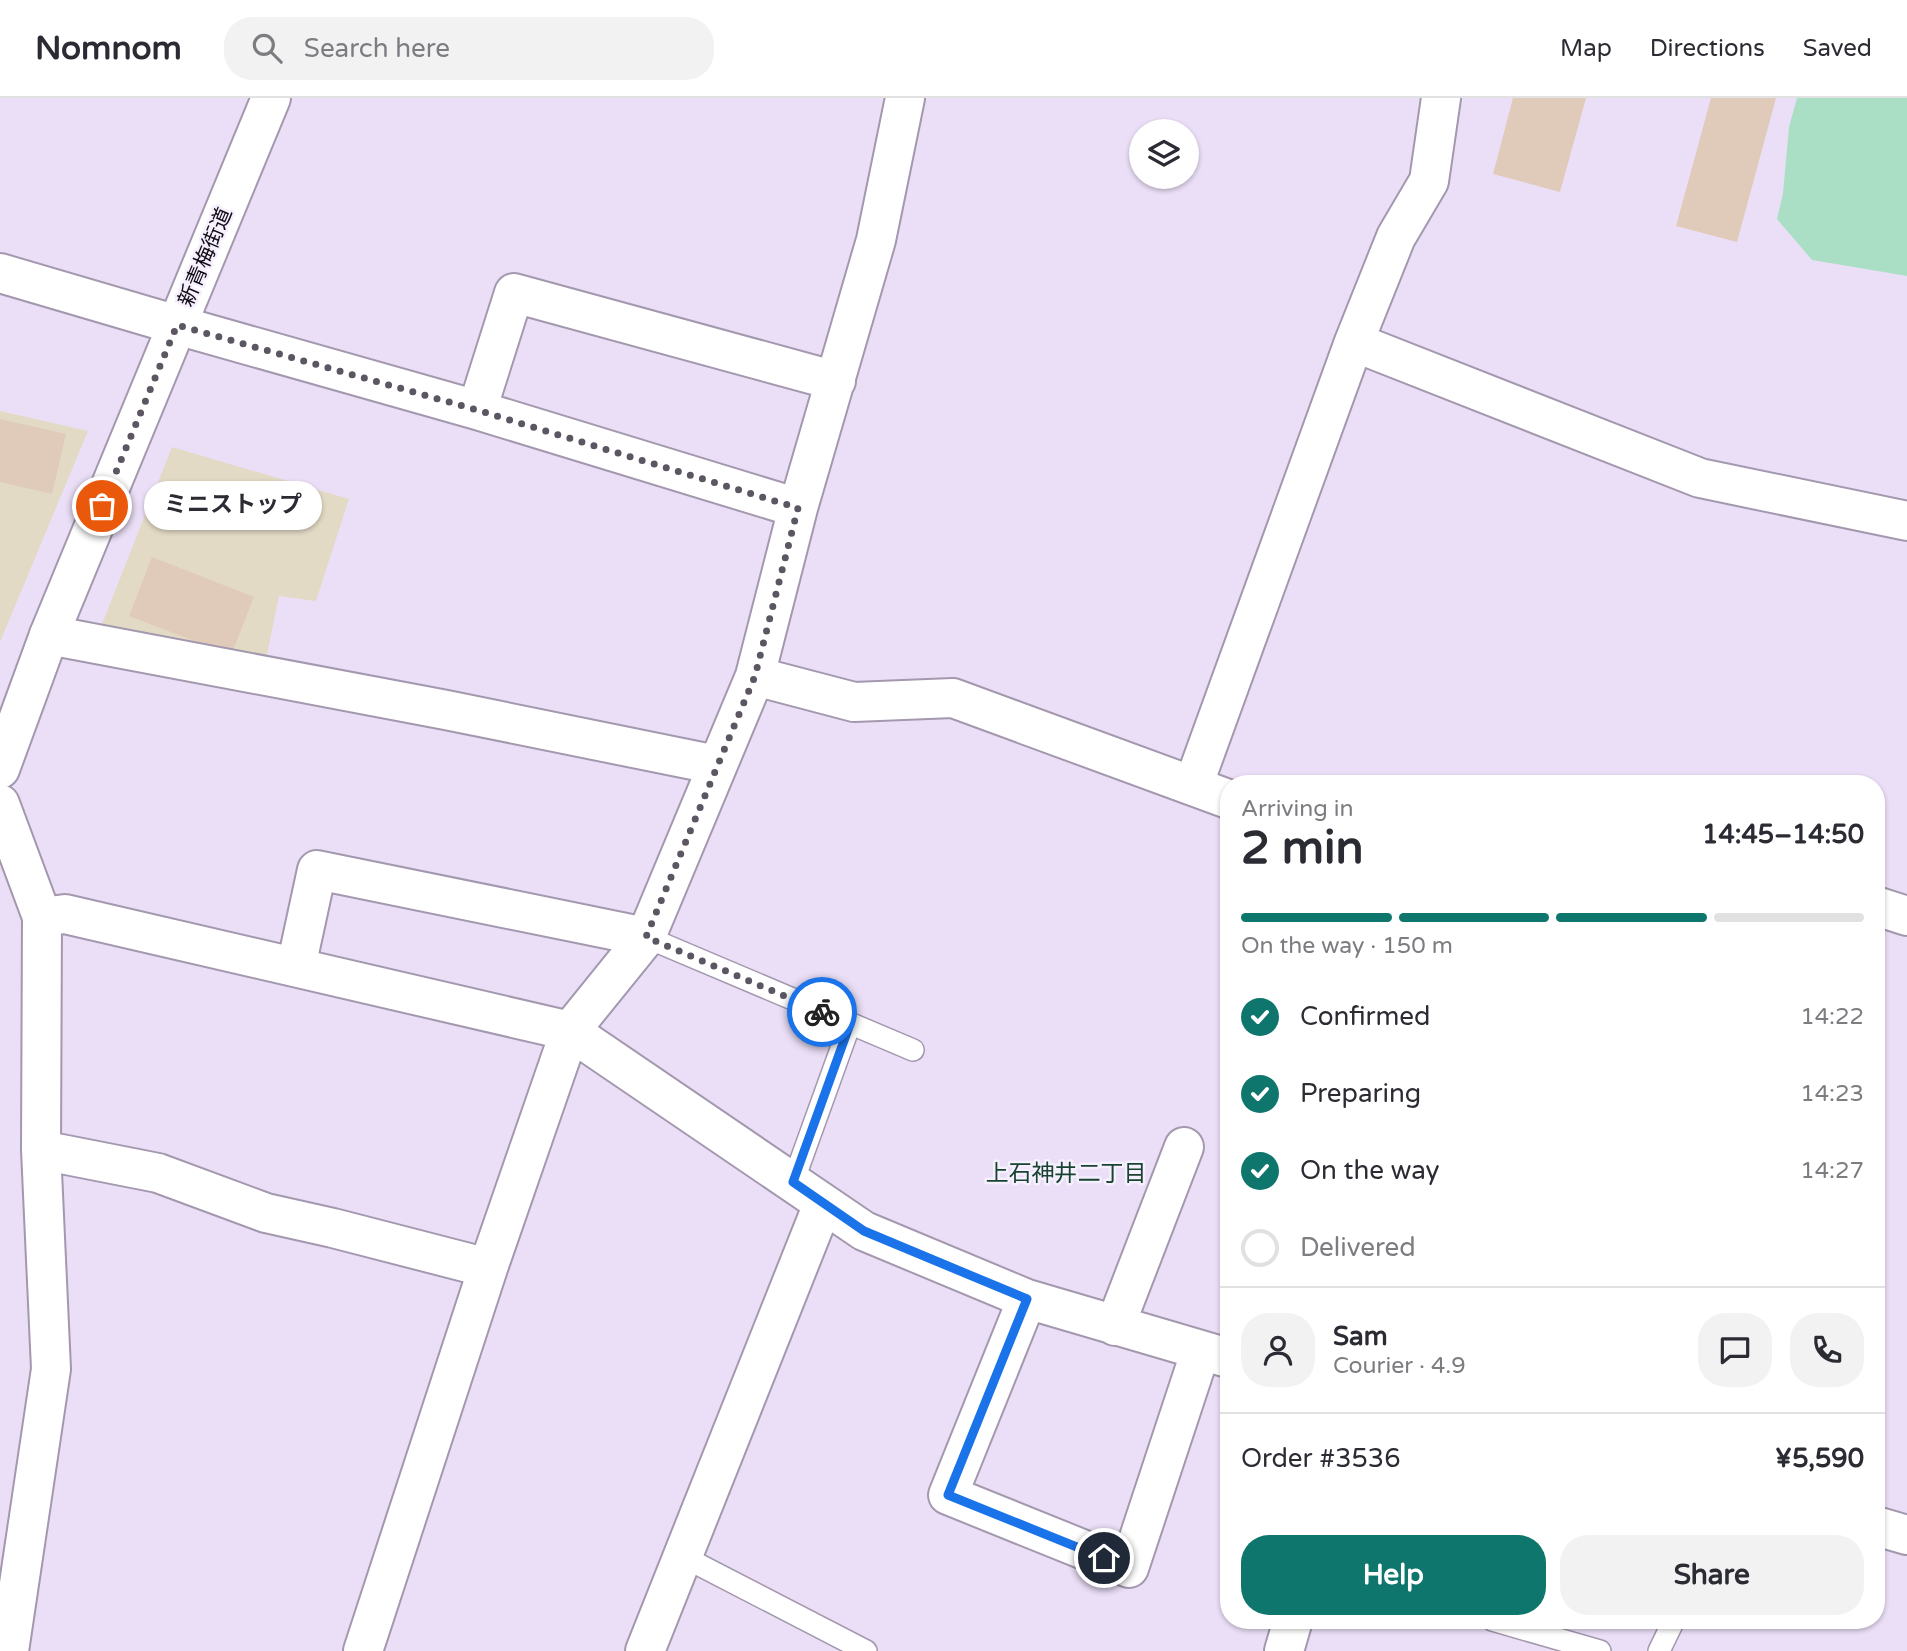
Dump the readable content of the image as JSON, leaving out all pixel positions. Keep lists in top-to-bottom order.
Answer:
{
  "streets": {
    "street": ["新青梅街道"]
  },
  "districts": ["上石神井二丁目"],
  "places": ["ミニストップ"],
  "page": {
    "header": "Nomnom",
    "search": "Search here",
    "nav": ["Map", "Directions", "Saved"],
    "bubble": "ミニストップ",
    "heading": ["2 min", "Arriving in", "14:45–14:50"],
    "panel": [
      "Sam",
      "Courier · 4.9",
      "Order #3536",
      "¥5,590"
    ],
    "bar": "On the way · 150 m",
    "list": [
      ["Confirmed", "14:22"],
      ["Preparing", "14:23"],
      ["On the way", "14:27"],
      "Delivered"
    ],
    "buttons": ["Help", "Share"]
  }
}
